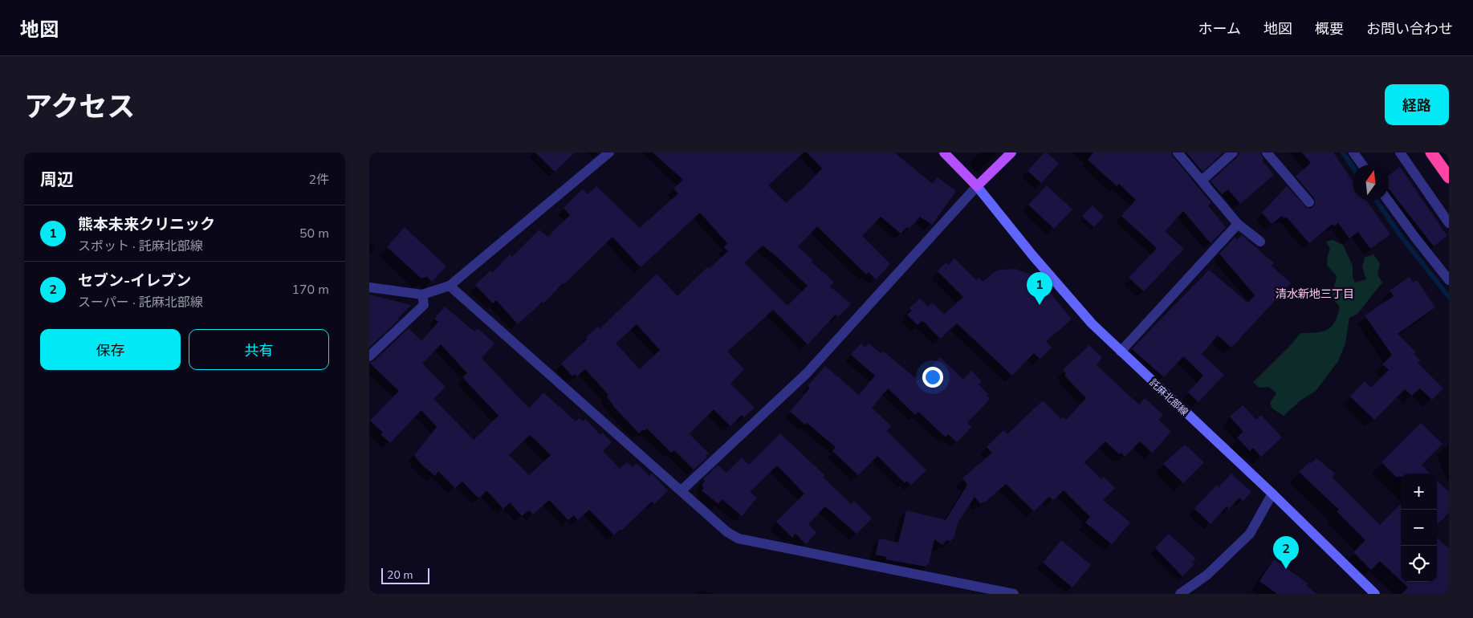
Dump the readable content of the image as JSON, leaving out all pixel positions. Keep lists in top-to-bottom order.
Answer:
{
  "streets": {
    "main road": ["託麻北部線"]
  },
  "districts": ["清水新地三丁目"],
  "scale_bar": "20 m",
  "north": "top",
  "page": {
    "header": "地図",
    "nav": [
      "ホーム",
      "地図",
      "概要",
      "お問い合わせ"
    ],
    "title": "アクセス",
    "buttons": [
      "経路",
      ["保存", "共有"]
    ],
    "heading": ["周辺", "2件"],
    "list": [
      {
        "mark": "1",
        "name": "熊本未来クリニック",
        "note": "スポット · 託麻北部線",
        "value": "50 m"
      },
      {
        "mark": "2",
        "name": "セブン-イレブン",
        "note": "スーパー · 託麻北部線",
        "value": "170 m"
      }
    ],
    "pins": ["1", "2"],
    "map_buttons": ["+", "−"],
    "scale": "20 m"
  }
}
